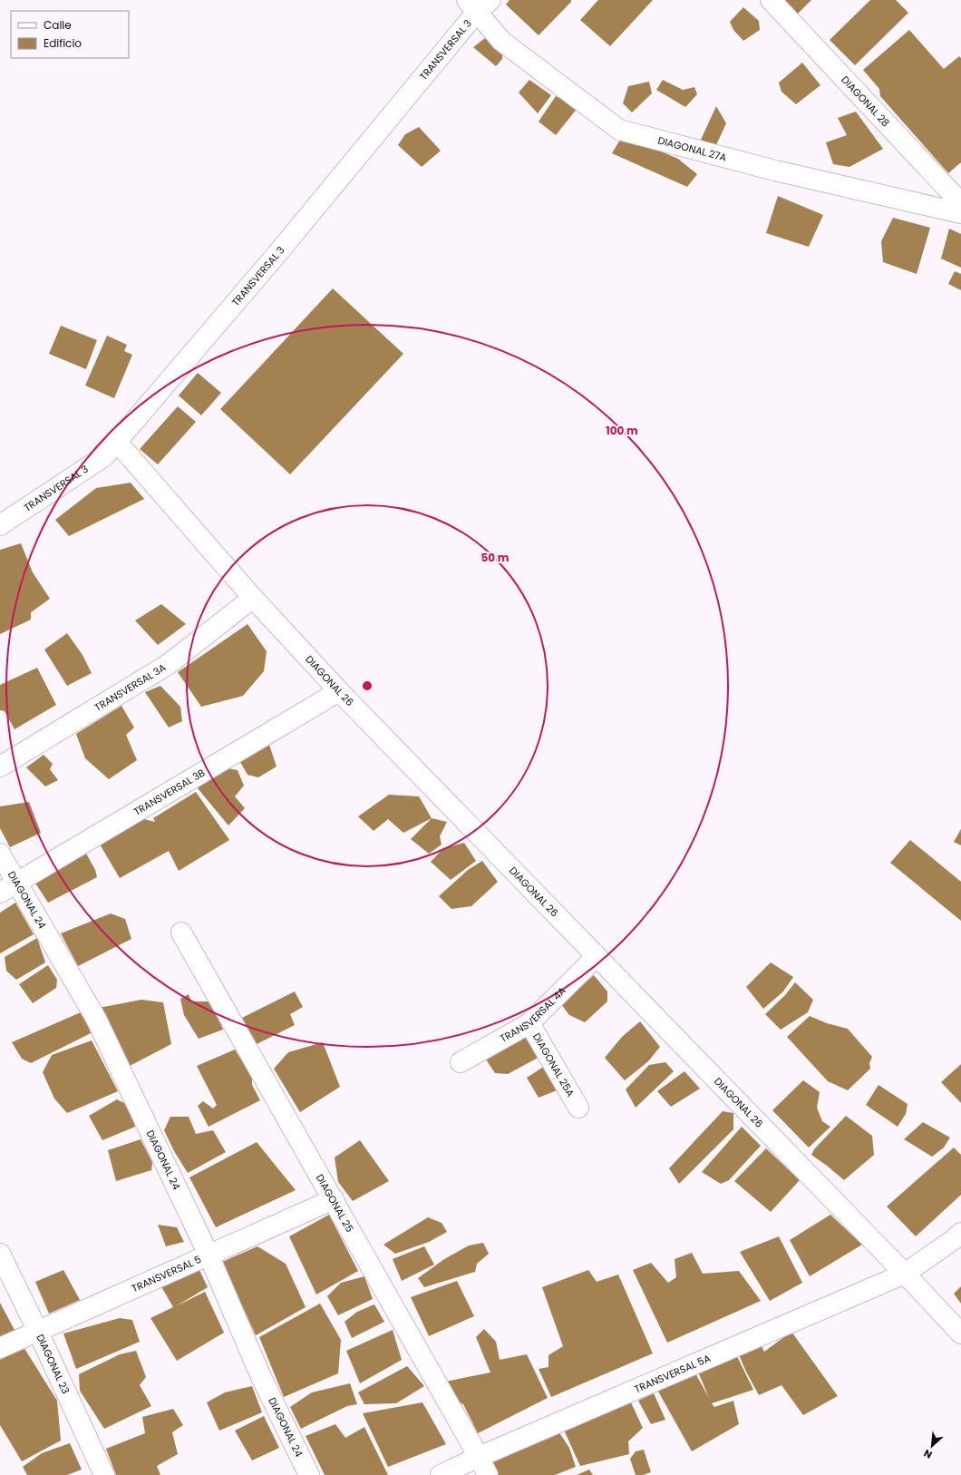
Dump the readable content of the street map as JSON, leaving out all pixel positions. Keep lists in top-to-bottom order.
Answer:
{
  "streets": {
    "street": [
      "TRANSVERSAL 3",
      "DIAGONAL 28",
      "DIAGONAL 27A",
      "DIAGONAL 26",
      "TRANSVERSAL 3A",
      "TRANSVERSAL 3B",
      "DIAGONAL 24",
      "TRANSVERSAL 4A",
      "DIAGONAL 25A",
      "DIAGONAL 25",
      "TRANSVERSAL 5",
      "DIAGONAL 23",
      "TRANSVERSAL 5A"
    ]
  },
  "crossings": [
    ["TRANSVERSAL 3", "DIAGONAL 27A"],
    ["TRANSVERSAL 3", "DIAGONAL 26"],
    ["DIAGONAL 26", "TRANSVERSAL 3A"],
    ["DIAGONAL 26", "TRANSVERSAL 3B"],
    ["DIAGONAL 26", "TRANSVERSAL 4A"],
    ["DIAGONAL 26", "TRANSVERSAL 5A"],
    ["TRANSVERSAL 3B", "DIAGONAL 24"],
    ["DIAGONAL 24", "TRANSVERSAL 5"],
    ["TRANSVERSAL 4A", "DIAGONAL 25A"],
    ["DIAGONAL 25", "TRANSVERSAL 5"],
    ["DIAGONAL 25", "TRANSVERSAL 5A"],
    ["TRANSVERSAL 5", "DIAGONAL 23"]
  ],
  "legend": ["Calle", "Edificio"],
  "north": "bottom left",
  "rings": ["100 m", "50 m"]
}
